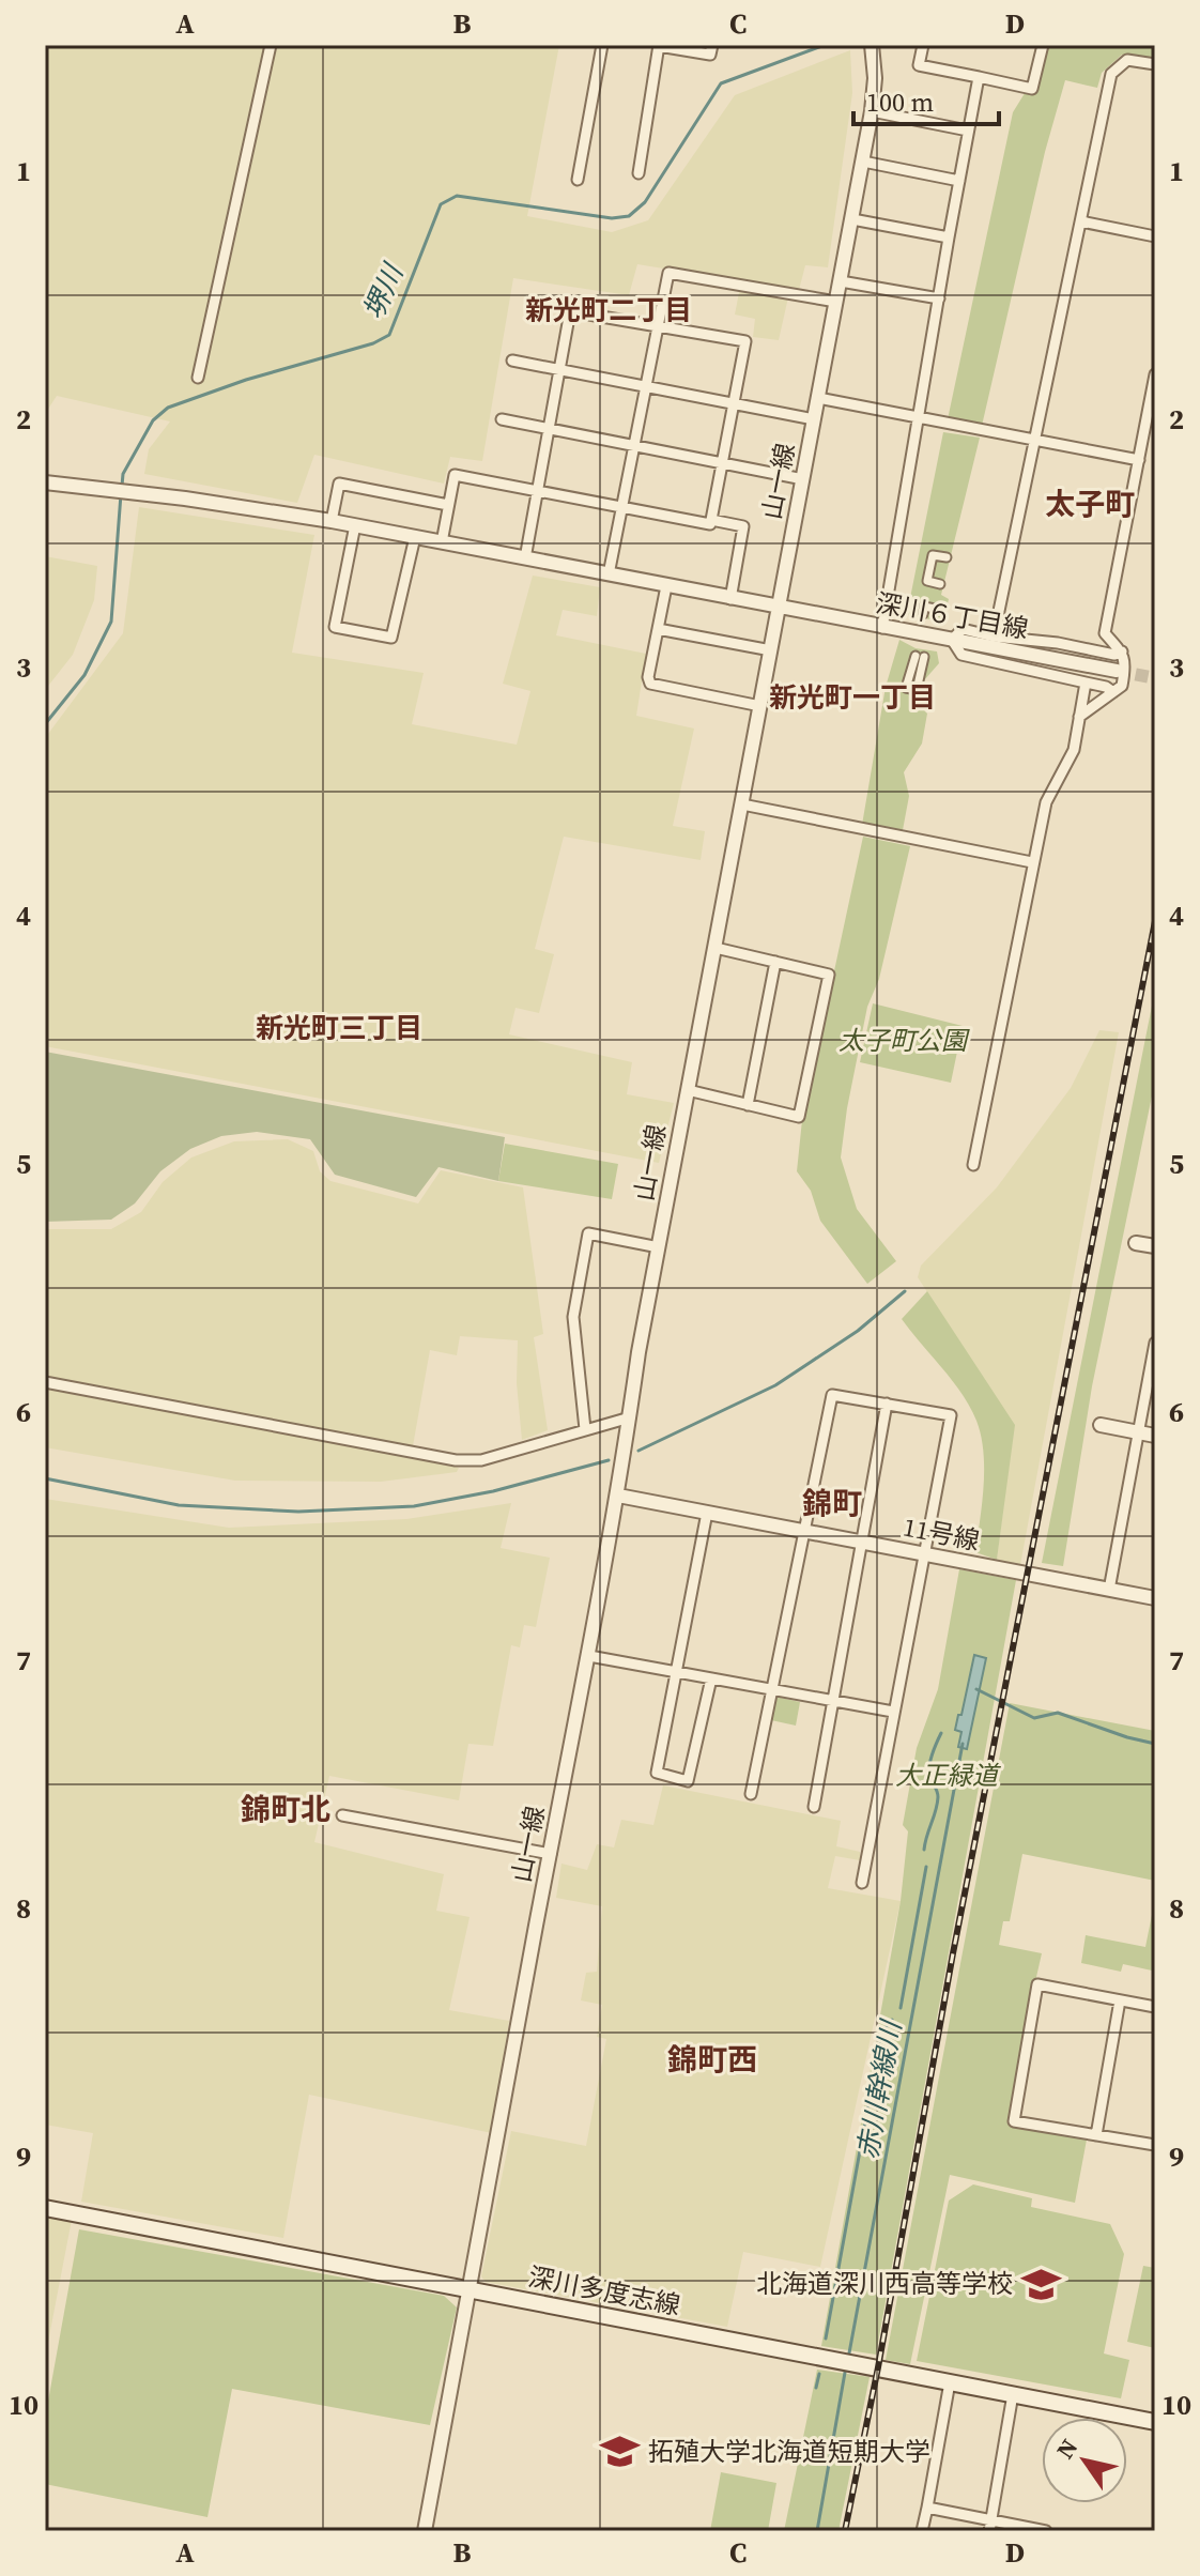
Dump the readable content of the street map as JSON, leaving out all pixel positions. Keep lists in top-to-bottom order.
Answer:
{
  "streets": {
    "main road": ["深川多度志線"],
    "street": ["山一線", "深川６丁目線", "11号線"]
  },
  "crossings": [
    ["山一線", "深川６丁目線"],
    ["山一線", "11号線"],
    ["山一線", "深川多度志線"]
  ],
  "districts": [
    "新光町二丁目",
    "太子町",
    "新光町一丁目",
    "新光町三丁目",
    "錦町",
    "錦町北",
    "錦町西"
  ],
  "water": ["堺川", "赤川幹線川"],
  "parks": ["太子町公園", "大正緑道"],
  "places": {
    "school or university": ["北海道深川西高等学校", "拓殖大学北海道短期大学"]
  },
  "scale_bar": "100 m",
  "north": "top left",
  "grid": {
    "columns": [
      "A",
      "B",
      "C",
      "D"
    ],
    "rows": [
      "1",
      "2",
      "3",
      "4",
      "5",
      "6",
      "7",
      "8",
      "9",
      "10"
    ]
  }
}
